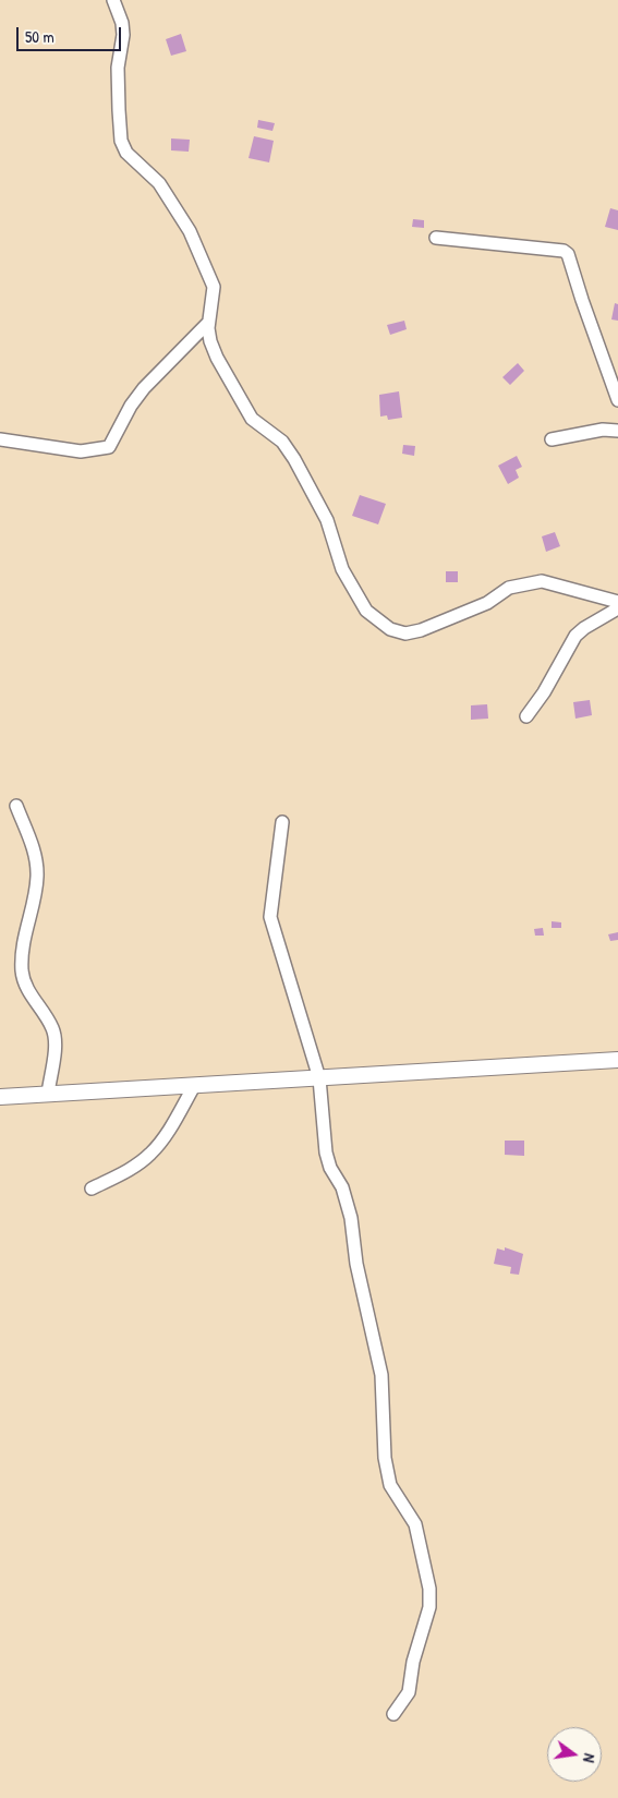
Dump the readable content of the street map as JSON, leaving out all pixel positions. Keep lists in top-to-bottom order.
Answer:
{
  "scale_bar": "50 m",
  "north": "right"
}
